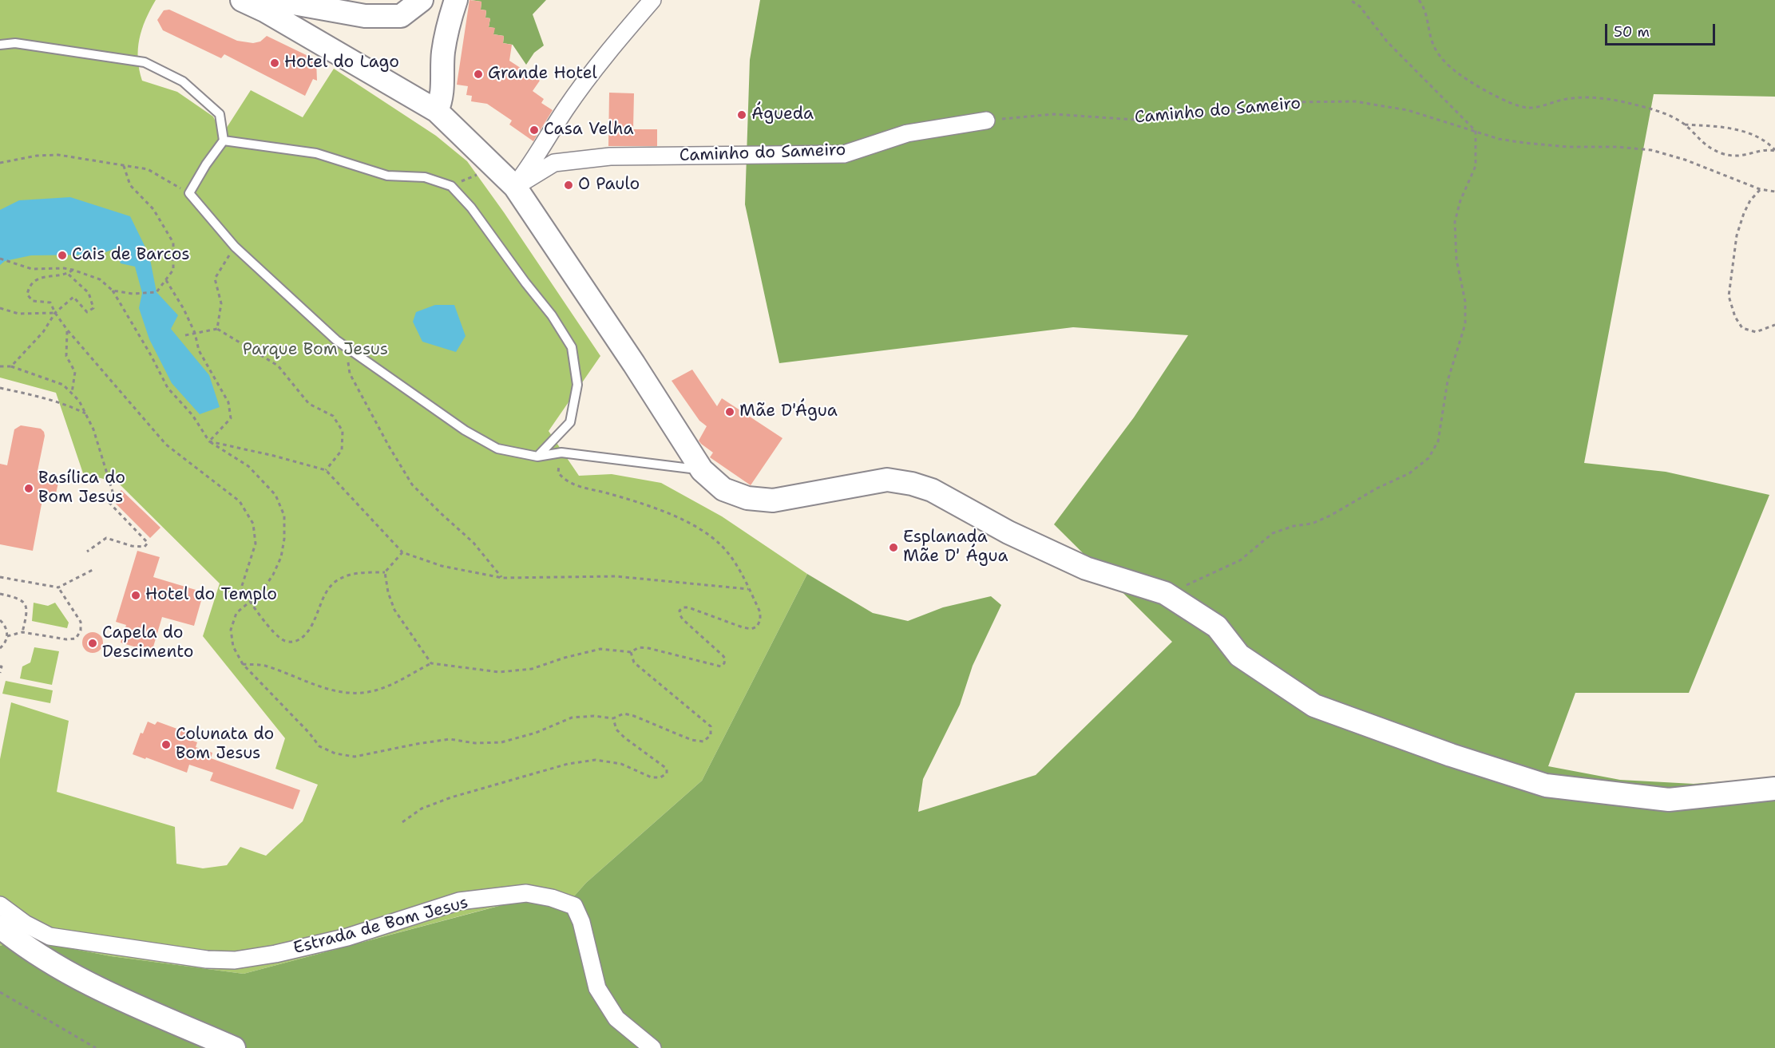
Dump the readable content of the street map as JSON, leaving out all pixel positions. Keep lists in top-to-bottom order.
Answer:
{
  "streets": {
    "street": ["Caminho do Sameiro", "Estrada de Bom Jesus"]
  },
  "parks": ["Parque Bom Jesus"],
  "places": [
    "Hotel do Lago",
    "Grande Hotel",
    "Águeda",
    "Casa Velha",
    "O Paulo",
    "Cais de Barcos",
    "Mãe D'Água",
    "Basílica do Bom Jesus",
    "Esplanada Mãe D' Água",
    "Hotel do Templo",
    "Capela do Descimento",
    "Colunata do Bom Jesus"
  ],
  "scale_bar": "50 m"
}
